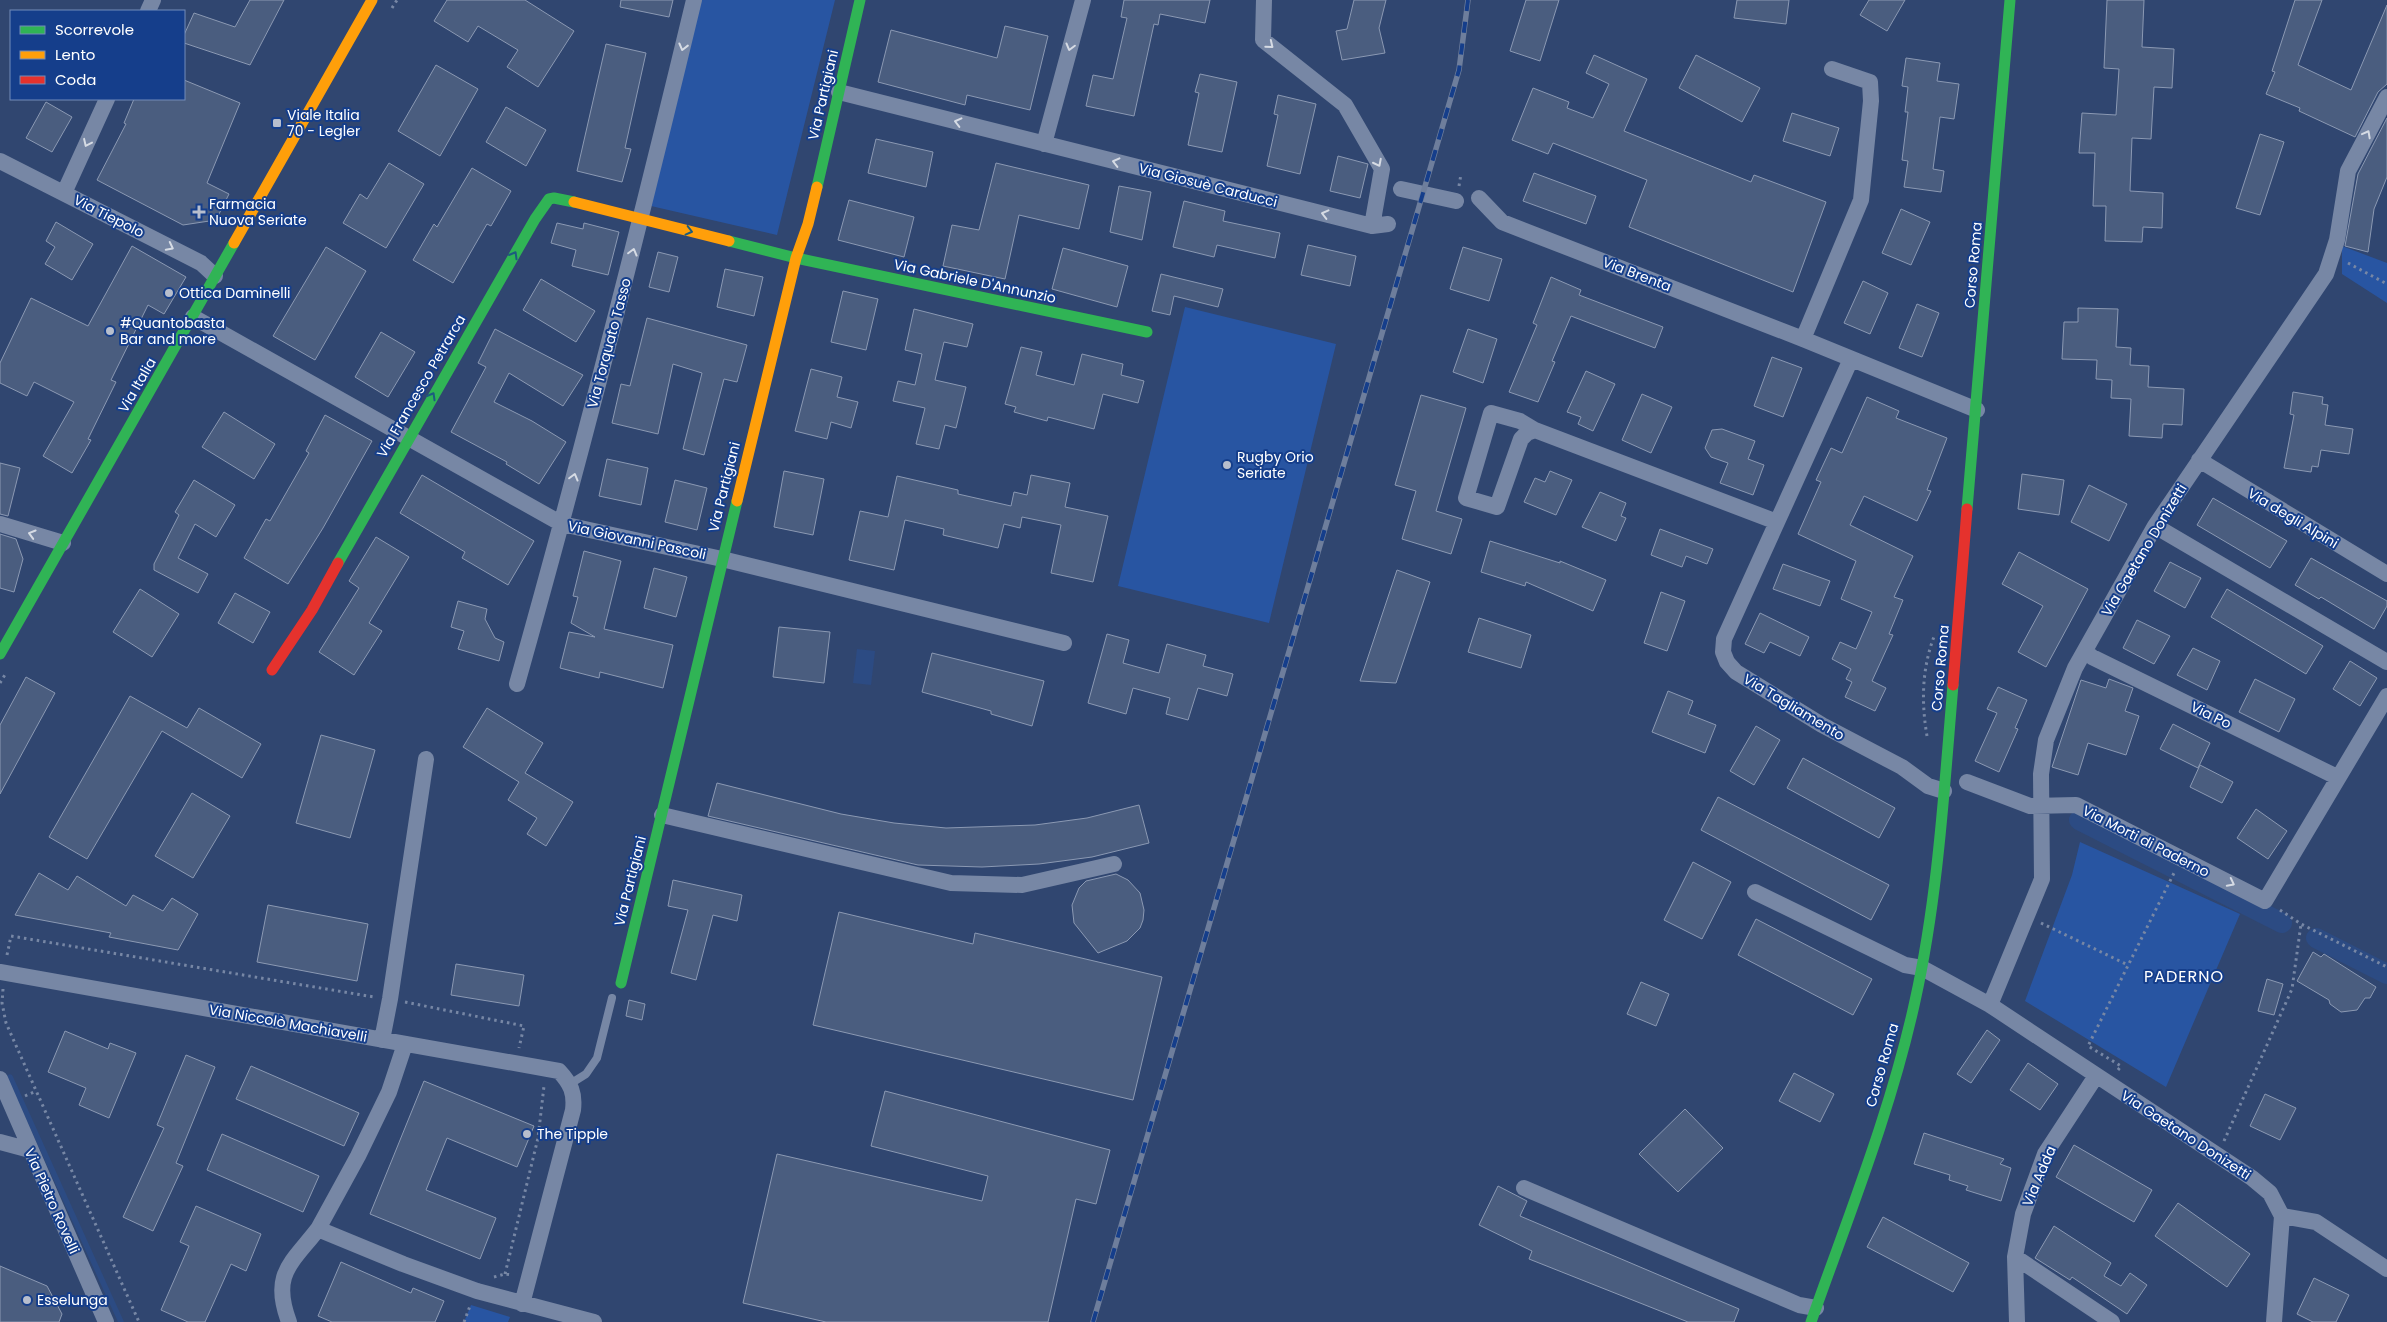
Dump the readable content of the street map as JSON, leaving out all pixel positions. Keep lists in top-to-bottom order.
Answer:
{
  "streets": {
    "street": [
      "Via Partigiani",
      "Via Giosuè Carducci",
      "Via Tiepolo",
      "Corso Roma",
      "Via Brenta",
      "Via Gabriele D'Annunzio",
      "Via Torquato Tasso",
      "Via Italia",
      "Via Francesco Petrarca",
      "Via degli Alpini",
      "Via Giovanni Pascoli",
      "Via Gaetano Donizetti",
      "Via Tagliamento",
      "Via Po",
      "Via Morti di Paderno",
      "Via Niccolò Machiavelli",
      "Via Adda",
      "Via Pietro Rovelli"
    ]
  },
  "crossings": [
    ["Via Partigiani", "Via Giosuè Carducci"],
    ["Via Partigiani", "Via Gabriele D'Annunzio"],
    ["Via Partigiani", "Via Francesco Petrarca"],
    ["Via Partigiani", "Via Giovanni Pascoli"],
    ["Via Tiepolo", "Via Italia"],
    ["Corso Roma", "Via Brenta"],
    ["Corso Roma", "Via Gaetano Donizetti"],
    ["Corso Roma", "Via Tagliamento"],
    ["Via Brenta", "Via Tagliamento"],
    ["Via Gabriele D'Annunzio", "Via Francesco Petrarca"],
    ["Via Torquato Tasso", "Via Francesco Petrarca"],
    ["Via Torquato Tasso", "Via Giovanni Pascoli"],
    ["Via Italia", "Via Giovanni Pascoli"],
    ["Via Francesco Petrarca", "Via Giovanni Pascoli"],
    ["Via degli Alpini", "Via Gaetano Donizetti"],
    ["Via Gaetano Donizetti", "Via Po"],
    ["Via Gaetano Donizetti", "Via Morti di Paderno"],
    ["Via Gaetano Donizetti", "Via Adda"]
  ],
  "one_way": ["Via Tiepolo", "Via Francesco Petrarca", "Via Morti di Paderno"],
  "districts": ["PADERNO"],
  "places": {
    "transit": ["Viale Italia 70 - Legler"],
    "health": ["Farmacia Nuova Seriate"],
    "other": [
      "Ottica Daminelli",
      "#Quantobasta Bar and more",
      "Rugby Orio Seriate",
      "The Tipple",
      "Esselunga"
    ]
  },
  "legend": ["Scorrevole", "Lento", "Coda"]
}
